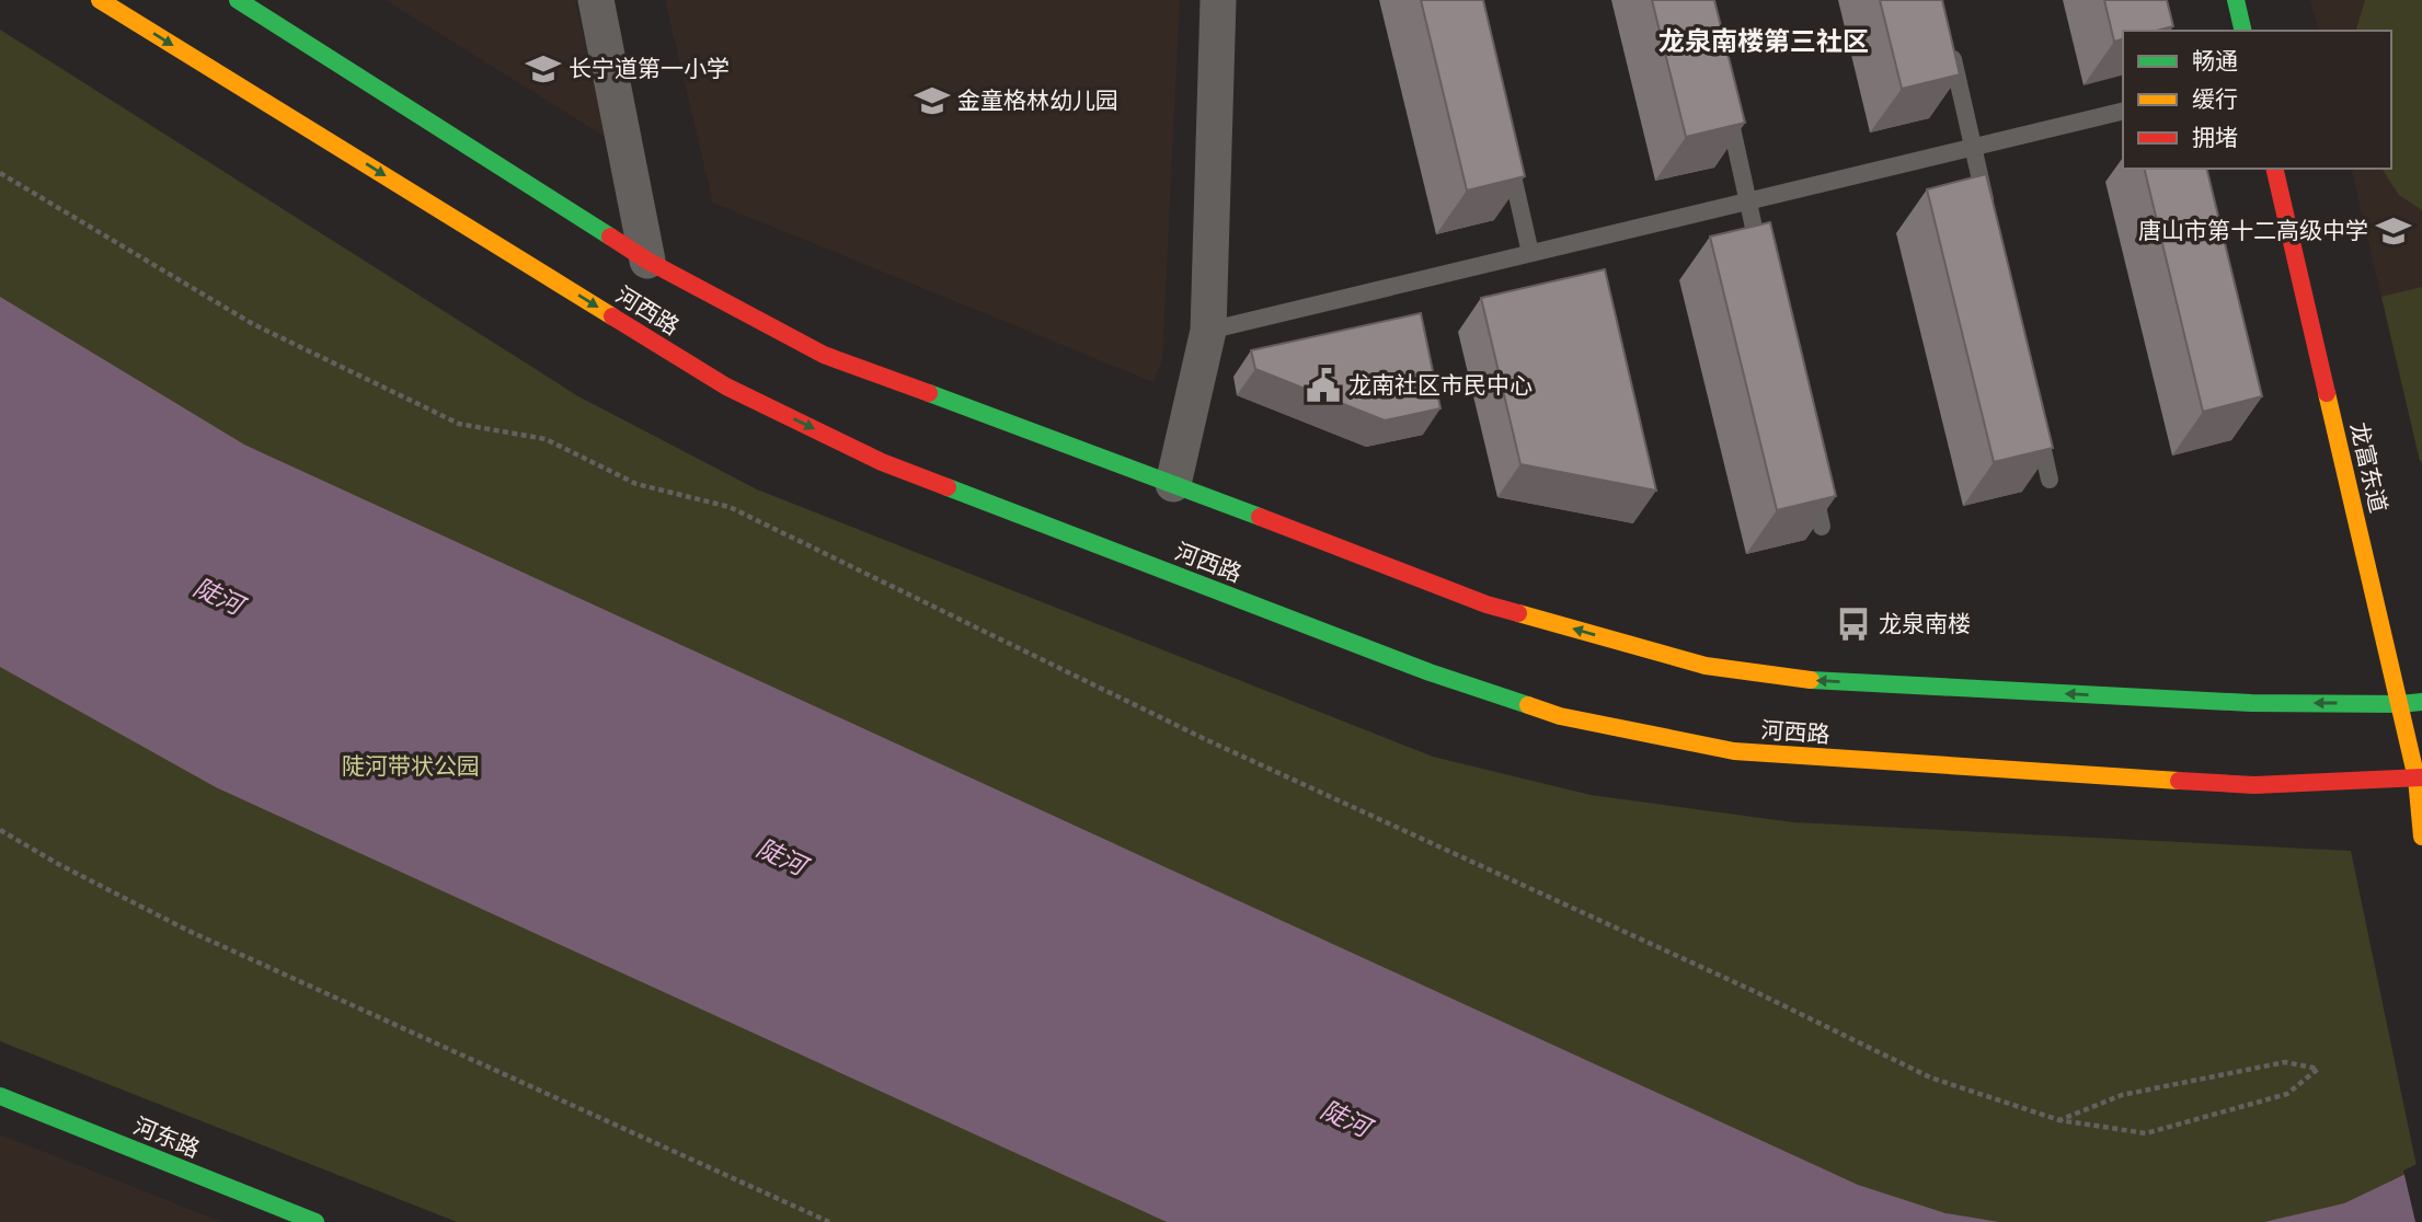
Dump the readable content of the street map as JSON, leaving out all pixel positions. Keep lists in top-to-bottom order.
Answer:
{
  "streets": {
    "main road": ["河西路", "龙富东道", "河东路"]
  },
  "crossings": [
    ["河西路", "龙富东道"]
  ],
  "districts": ["龙泉南楼第三社区"],
  "water": ["陡河"],
  "parks": ["陡河带状公园"],
  "places": {
    "school or university": ["长宁道第一小学", "金童格林幼儿园", "唐山市第十二高级中学"],
    "public building": ["龙南社区市民中心"],
    "bus stop": ["龙泉南楼"]
  },
  "legend": ["畅通", "缓行", "拥堵"]
}
